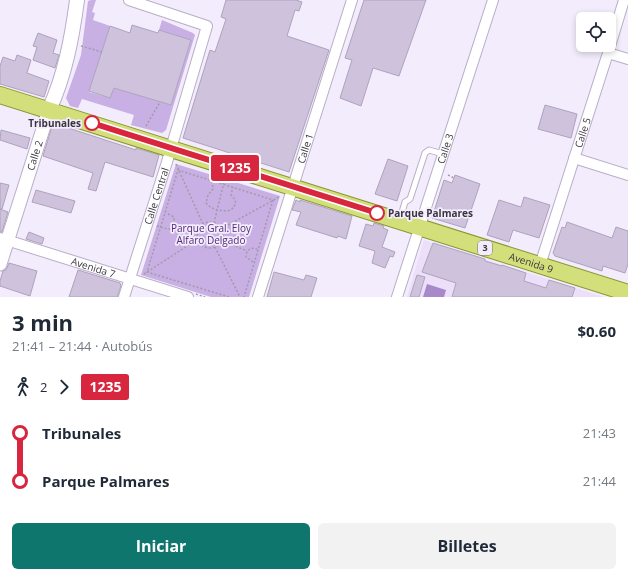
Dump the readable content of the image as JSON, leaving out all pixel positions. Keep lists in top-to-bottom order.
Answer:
{
  "streets": {
    "main road": ["Calle 2", "3", "Avenida 9"],
    "street": [
      "Calle 5",
      "Calle 1",
      "Calle 3",
      "Calle Central",
      "Avenida 7"
    ]
  },
  "crossings": [
    ["Calle 5", "Avenida 9"],
    ["Calle 1", "Avenida 9"],
    ["Calle 3", "Avenida 9"],
    ["Calle 2", "Avenida 9"],
    ["Calle 2", "Avenida 7"],
    ["Calle Central", "Avenida 9"],
    ["Calle Central", "Avenida 7"]
  ],
  "parks": ["Parque Gral. Eloy Alfaro Delgado"],
  "places": ["Tribunales", "Parque Palmares"],
  "lines": ["bus line 1235"],
  "page": {
    "on_map": "1235",
    "heading": ["3 min", "21:41 – 21:44 · Autobús", "$0.60"],
    "legs": ["2", "1235"],
    "list": [
      {
        "name": "Tribunales",
        "value": "21:43"
      },
      {
        "name": "Parque Palmares",
        "value": "21:44"
      }
    ],
    "buttons": ["Iniciar", "Billetes"]
  }
}
